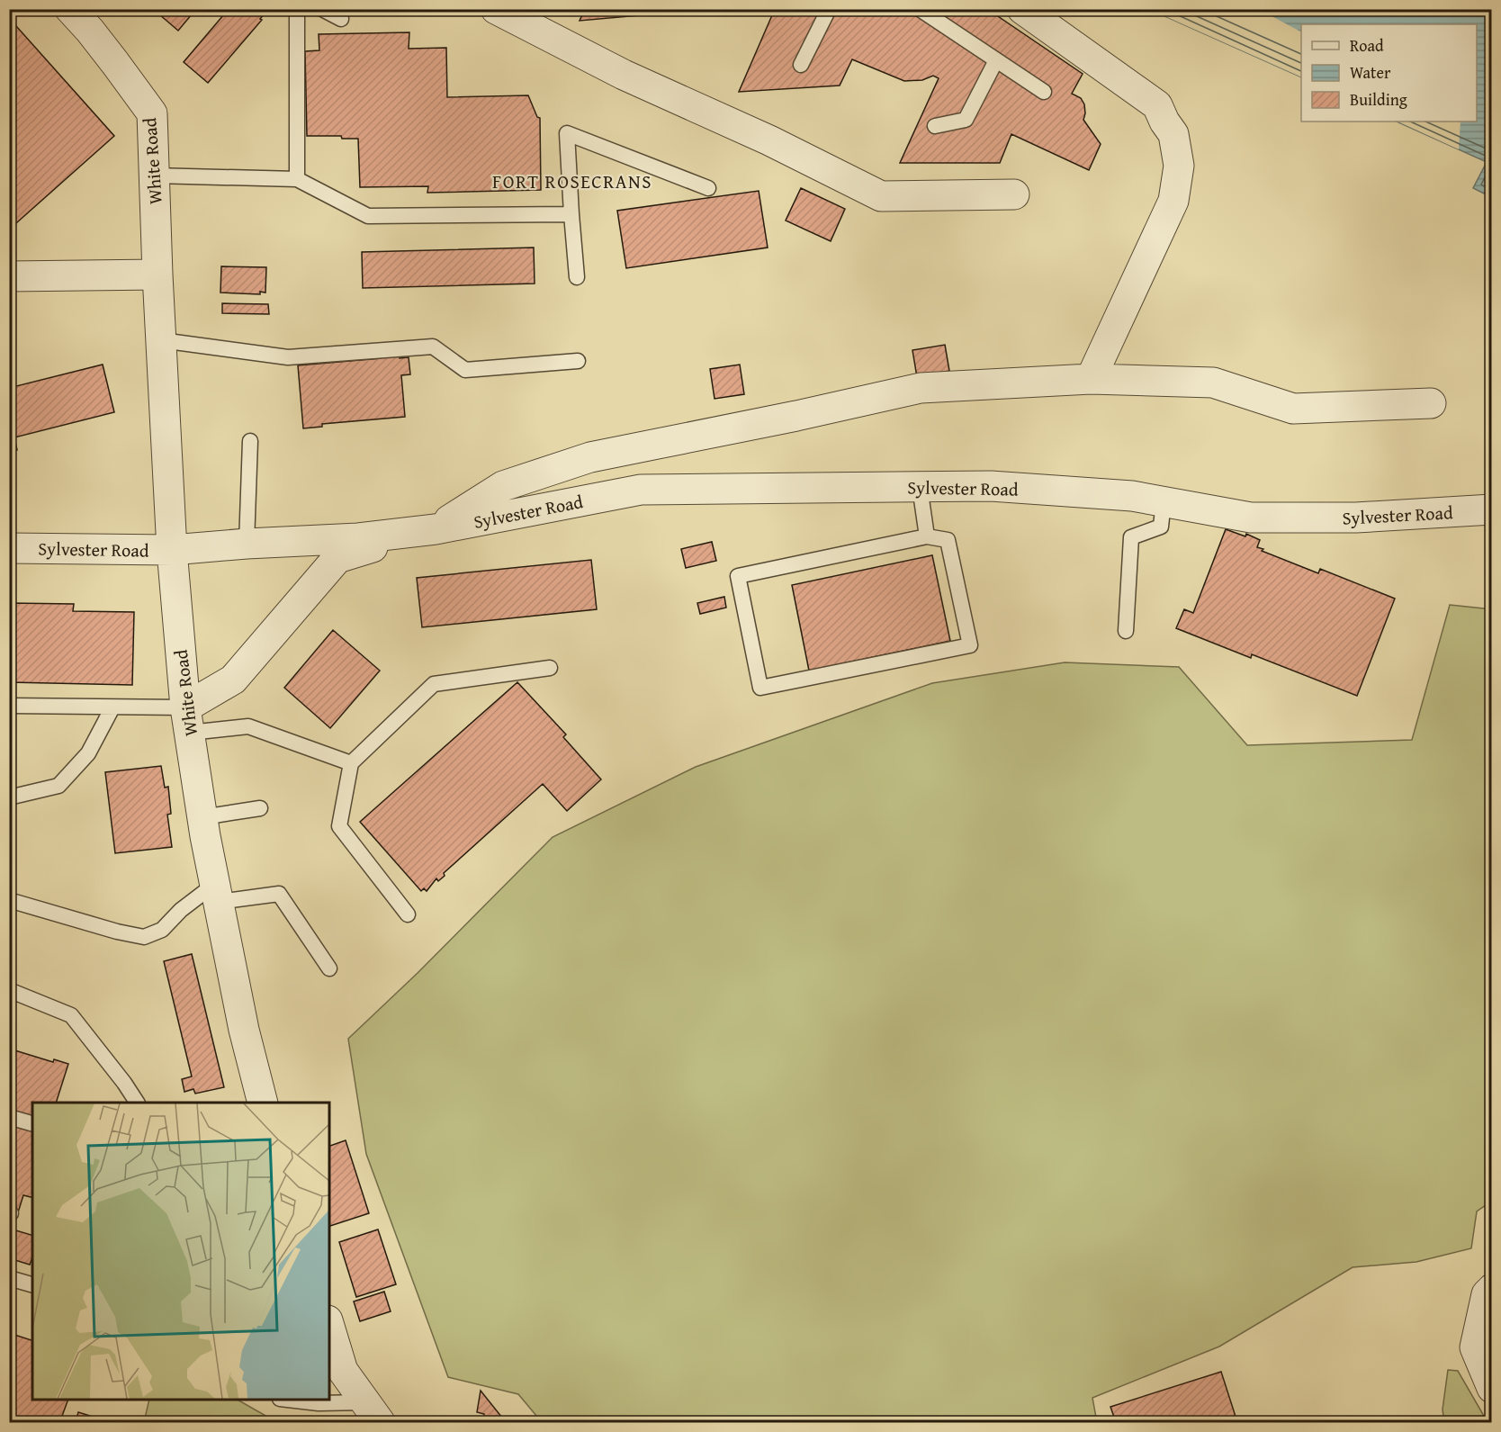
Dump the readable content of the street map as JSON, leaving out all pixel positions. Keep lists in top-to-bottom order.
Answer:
{
  "streets": {
    "street": ["White Road", "Sylvester Road"]
  },
  "crossings": [
    ["White Road", "Sylvester Road"]
  ],
  "districts": ["FORT ROSECRANS"],
  "legend": ["Road", "Water", "Building"]
}
